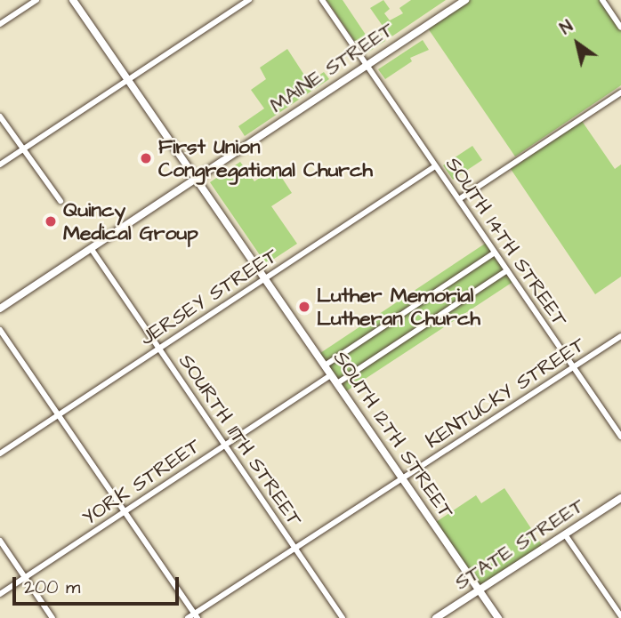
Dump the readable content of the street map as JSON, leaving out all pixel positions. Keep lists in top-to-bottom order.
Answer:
{
  "streets": {
    "street": [
      "MAINE STREET",
      "SOUTH 14TH STREET",
      "JERSEY STREET",
      "KENTUCKY STREET",
      "SOUTH 12TH STREET",
      "SOURTH 11TH STREET",
      "YORK STREET",
      "STATE STREET"
    ]
  },
  "crossings": [
    ["MAINE STREET", "SOUTH 14TH STREET"],
    ["MAINE STREET", "SOUTH 12TH STREET"],
    ["MAINE STREET", "SOURTH 11TH STREET"],
    ["SOUTH 14TH STREET", "JERSEY STREET"],
    ["SOUTH 14TH STREET", "KENTUCKY STREET"],
    ["JERSEY STREET", "SOUTH 12TH STREET"],
    ["JERSEY STREET", "SOURTH 11TH STREET"],
    ["KENTUCKY STREET", "SOUTH 12TH STREET"],
    ["KENTUCKY STREET", "SOURTH 11TH STREET"],
    ["SOUTH 12TH STREET", "YORK STREET"],
    ["SOUTH 12TH STREET", "STATE STREET"],
    ["SOURTH 11TH STREET", "YORK STREET"]
  ],
  "places": ["First Union Congregational Church", "Quincy Medical Group", "Luther Memorial Lutheran Church"],
  "scale_bar": "200 m",
  "north": "top left"
}
